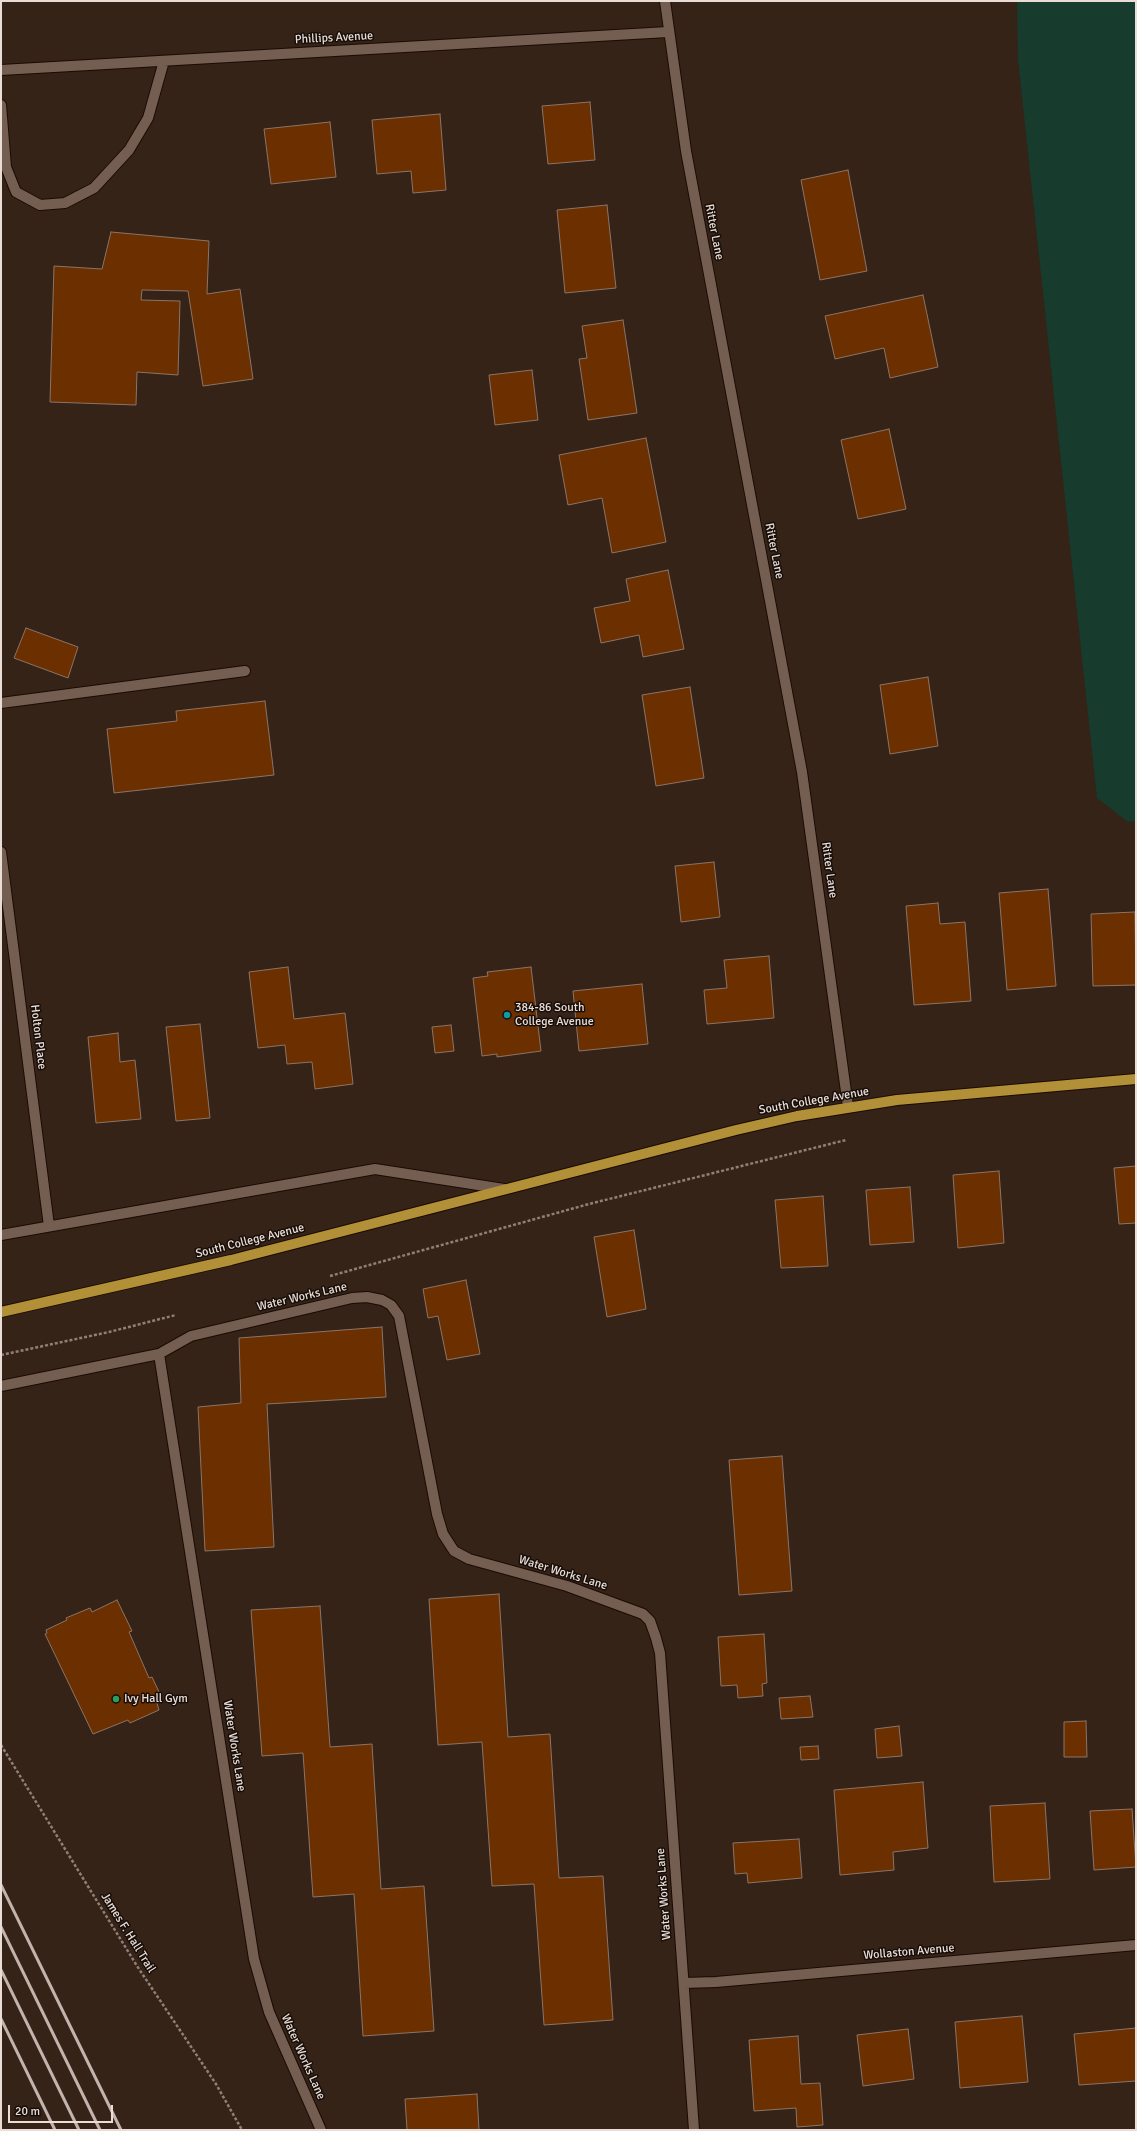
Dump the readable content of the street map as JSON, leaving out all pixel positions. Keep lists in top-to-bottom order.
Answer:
{
  "streets": {
    "main road": ["South College Avenue"],
    "street": [
      "Phillips Avenue",
      "Ritter Lane",
      "Holton Place",
      "Water Works Lane",
      "Wollaston Avenue"
    ],
    "path": ["James F. Hall Trail"]
  },
  "crossings": [
    ["Phillips Avenue", "Ritter Lane"],
    ["Ritter Lane", "South College Avenue"],
    ["Holton Place", "South College Avenue"],
    ["Water Works Lane", "Wollaston Avenue"]
  ],
  "places": ["384-86 South College Avenue", "Ivy Hall Gym"],
  "scale_bar": "20 m"
}
